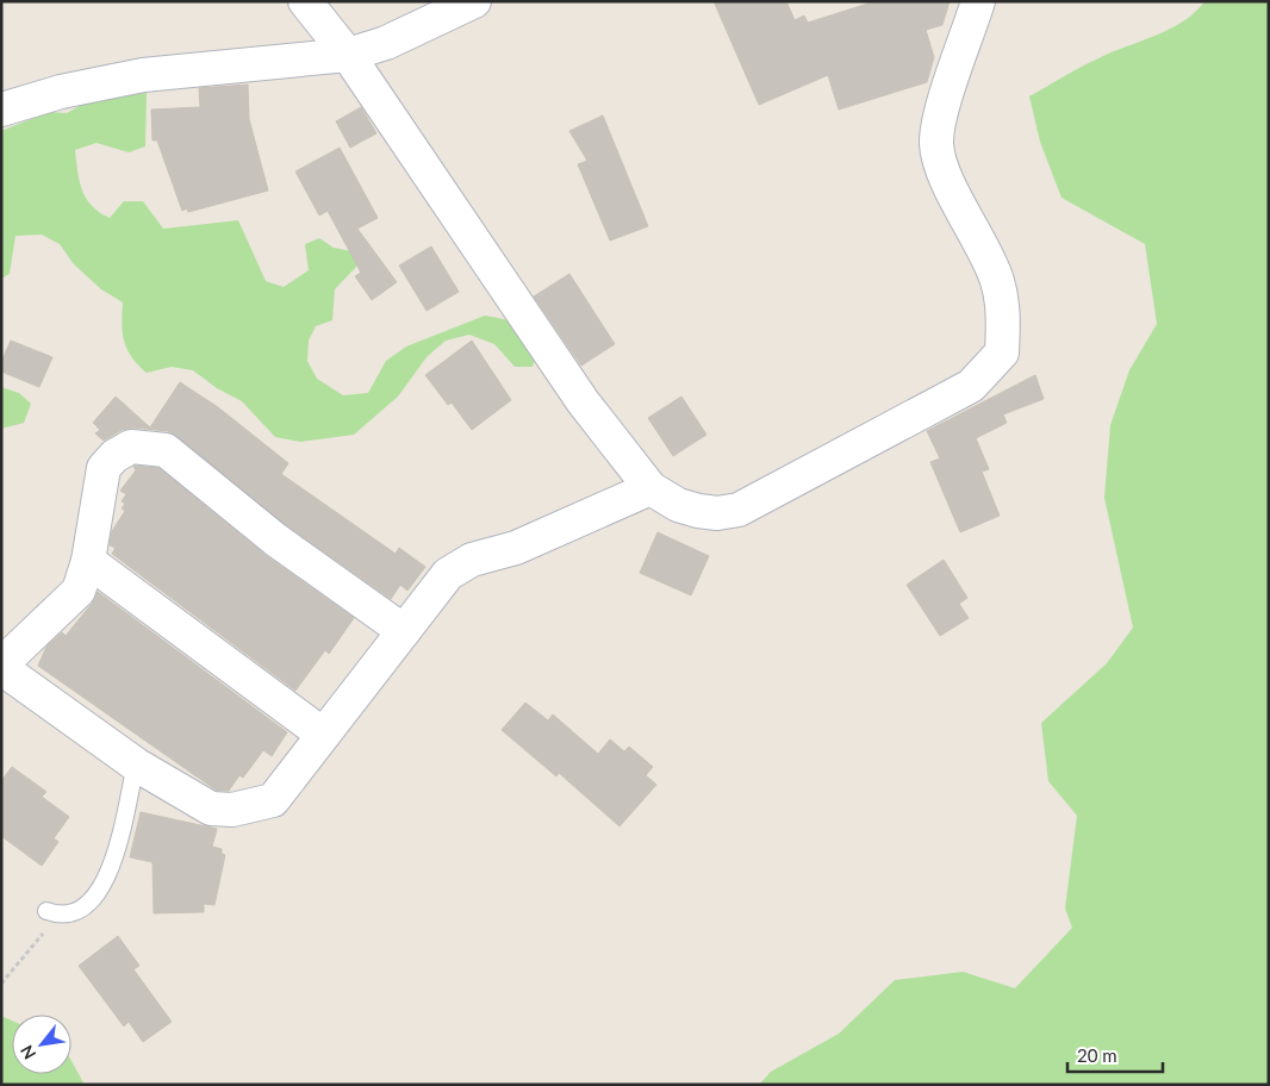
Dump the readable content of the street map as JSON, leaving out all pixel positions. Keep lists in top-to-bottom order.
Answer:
{
  "scale_bar": "20 m",
  "north": "bottom left"
}
